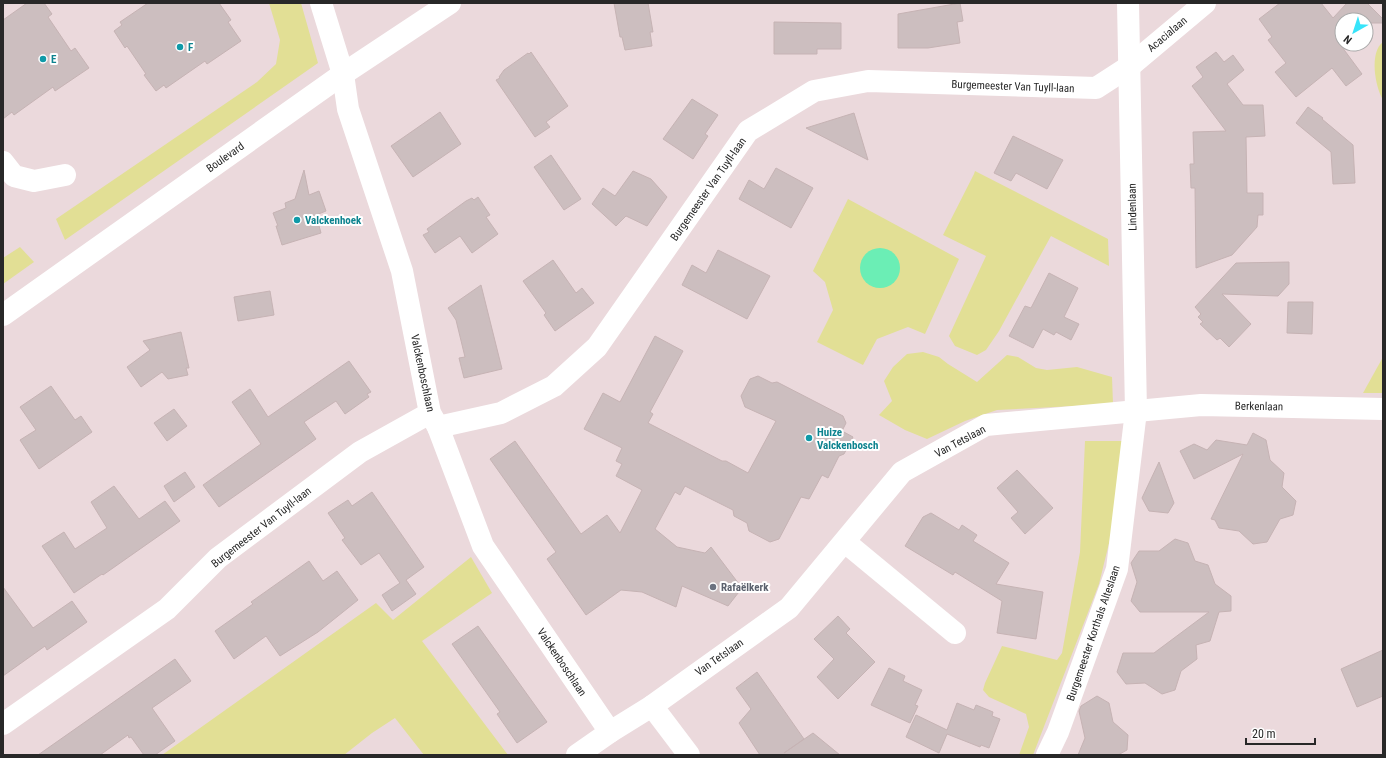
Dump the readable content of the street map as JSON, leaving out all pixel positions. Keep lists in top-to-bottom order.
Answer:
{
  "streets": {
    "street": [
      "Acacialaan",
      "Burgemeester Van Tuyll-laan",
      "Boulevard",
      "Lindenlaan",
      "Valckenboschlaan",
      "Berkenlaan",
      "Van Tetslaan",
      "Burgemeester Korthals Alteslaan"
    ]
  },
  "crossings": [
    ["Acacialaan", "Burgemeester Van Tuyll-laan"],
    ["Acacialaan", "Lindenlaan"],
    ["Burgemeester Van Tuyll-laan", "Lindenlaan"],
    ["Burgemeester Van Tuyll-laan", "Valckenboschlaan"],
    ["Boulevard", "Valckenboschlaan"],
    ["Lindenlaan", "Berkenlaan"],
    ["Lindenlaan", "Van Tetslaan"],
    ["Lindenlaan", "Burgemeester Korthals Alteslaan"],
    ["Valckenboschlaan", "Van Tetslaan"],
    ["Berkenlaan", "Van Tetslaan"],
    ["Berkenlaan", "Burgemeester Korthals Alteslaan"],
    ["Van Tetslaan", "Burgemeester Korthals Alteslaan"]
  ],
  "places": [
    "F",
    "E",
    "Valckenhoek",
    "Huize Valckenbosch",
    "Rafaëlkerk"
  ],
  "scale_bar": "20 m",
  "north": "bottom left"
}
